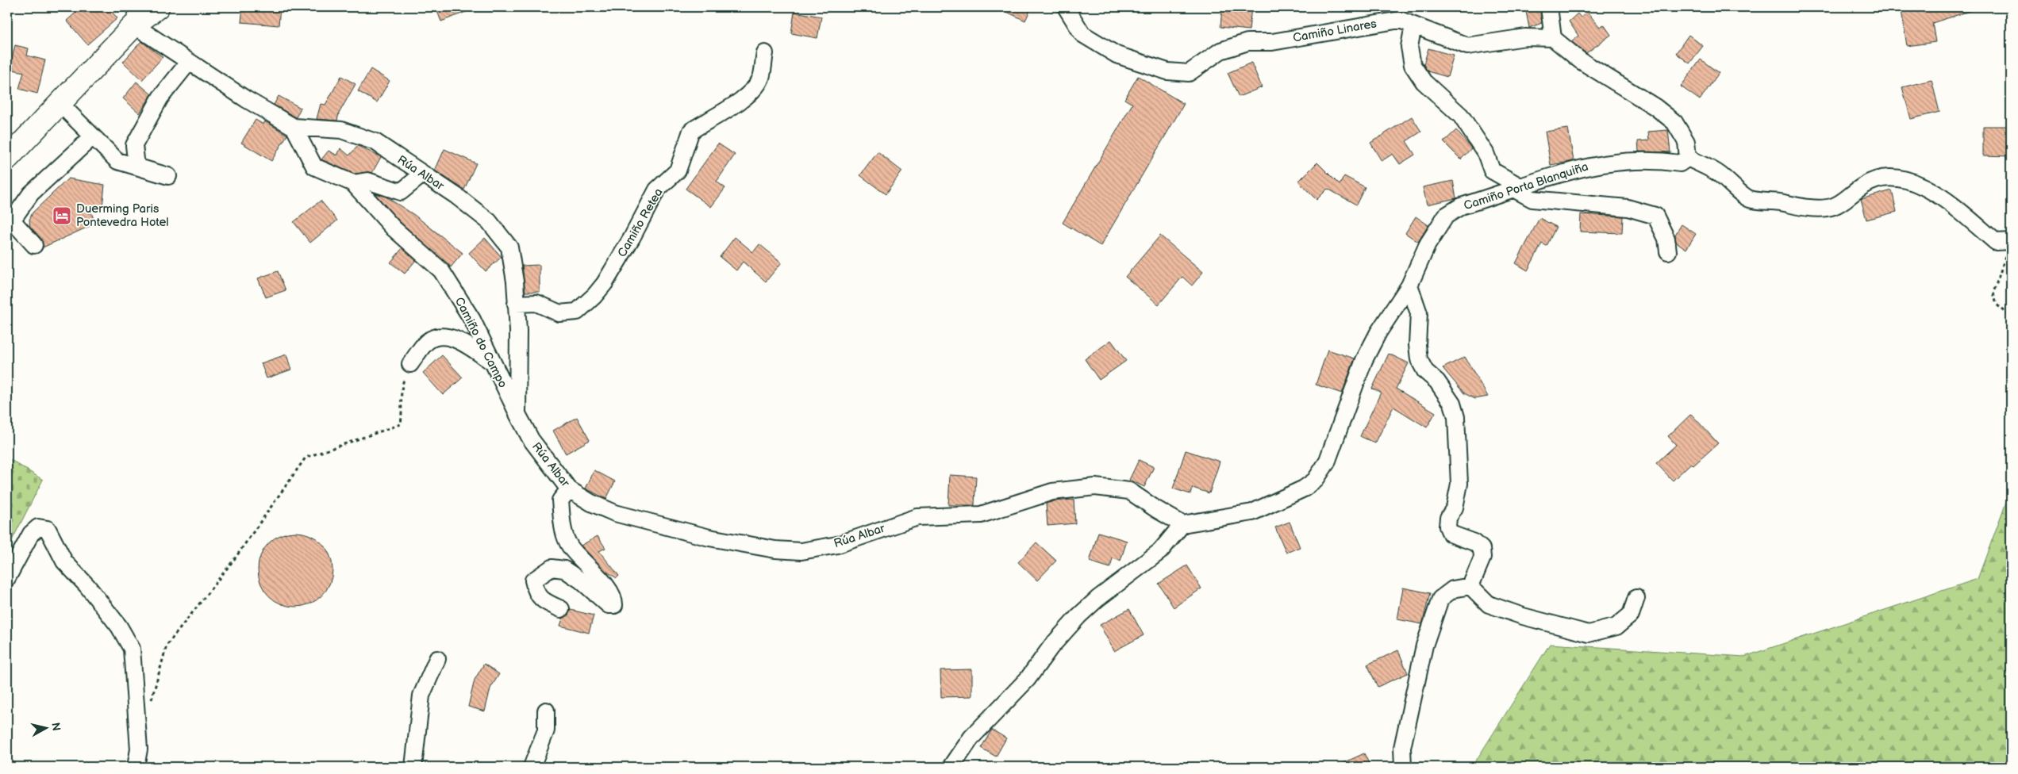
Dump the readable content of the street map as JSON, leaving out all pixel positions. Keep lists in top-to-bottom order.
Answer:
{
  "streets": {
    "street": [
      "Camiño Linares",
      "Rúa Albar",
      "Camiño Porta Blanquiña",
      "Camiño Retea",
      "Camiño do Campo"
    ]
  },
  "crossings": [
    ["Rúa Albar", "Camiño Porta Blanquiña"],
    ["Rúa Albar", "Camiño Retea"],
    ["Rúa Albar", "Camiño do Campo"]
  ],
  "places": {
    "hotel": ["Duerming Paris Pontevedra Hotel"]
  },
  "north": "right"
}
